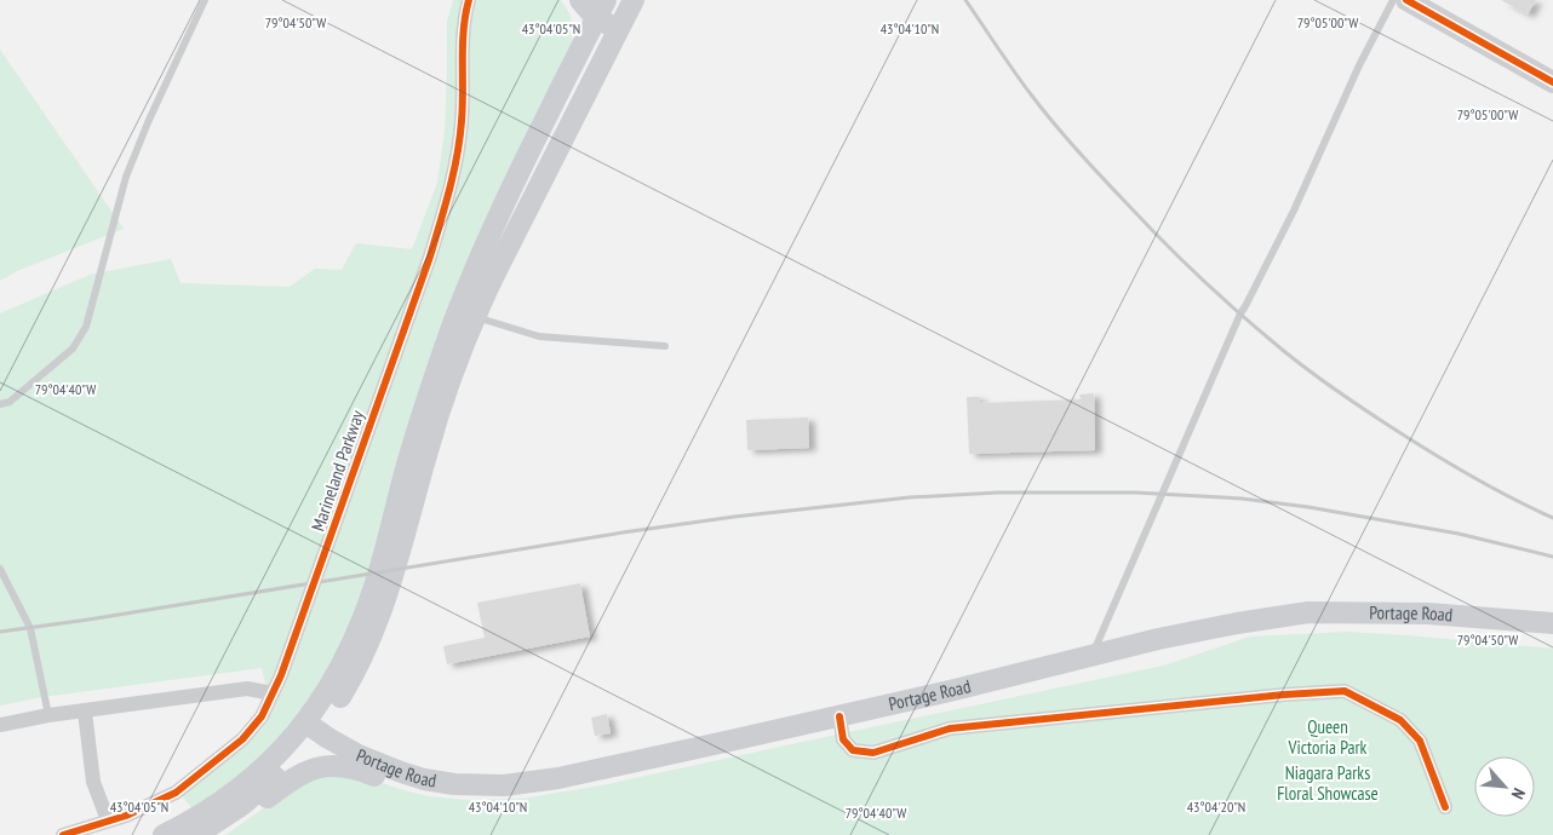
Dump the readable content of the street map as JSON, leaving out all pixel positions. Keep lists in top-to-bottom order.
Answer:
{
  "streets": {
    "main road": ["Portage Road"],
    "street": ["Marineland Parkway"]
  },
  "parks": ["Queen Victoria Park", "Niagara Parks Floral Showcase"],
  "north": "bottom right",
  "coordinates": [
    "79°04'50\"W",
    "79°05'00\"W",
    "43°04'05\"N",
    "43°04'10\"N",
    "79°04'40\"W",
    "43°04'20\"N"
  ]
}
